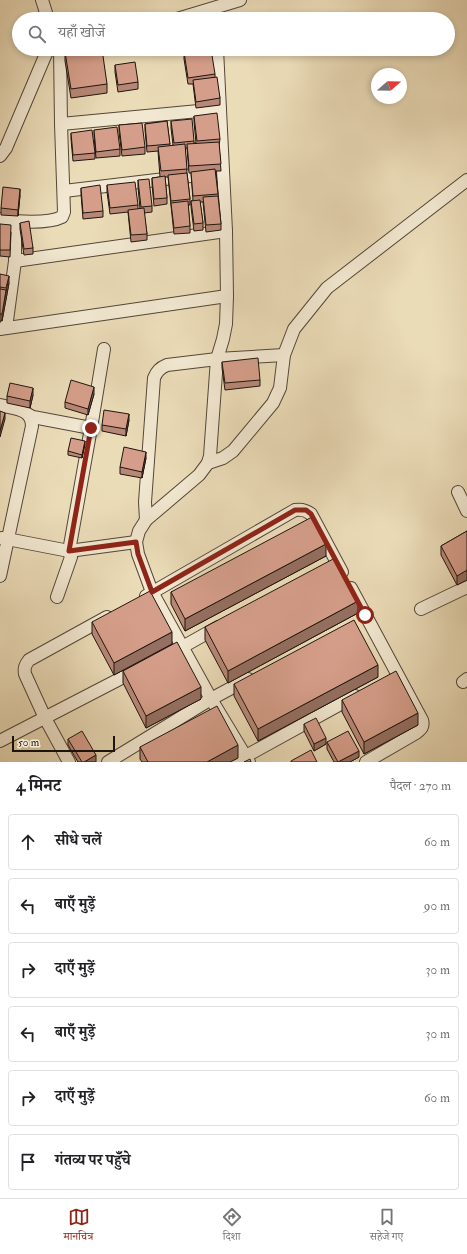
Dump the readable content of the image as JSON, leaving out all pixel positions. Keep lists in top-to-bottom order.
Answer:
{
  "scale_bar": "50 m",
  "north": "right",
  "page": {
    "search": "यहाँ खोजें",
    "scale": "50 m",
    "heading": ["4 मिनट", "पैदल · 270 m"],
    "list": [
      ["सीधे चलें", "60 m"],
      ["बाएँ मुड़ें", "90 m"],
      ["दाएँ मुड़ें", "30 m"],
      ["बाएँ मुड़ें", "30 m"],
      ["दाएँ मुड़ें", "60 m"],
      "गंतव्य पर पहुँचे"
    ],
    "nav": ["मानचित्र", "दिशा", "सहेजे गए"]
  }
}
